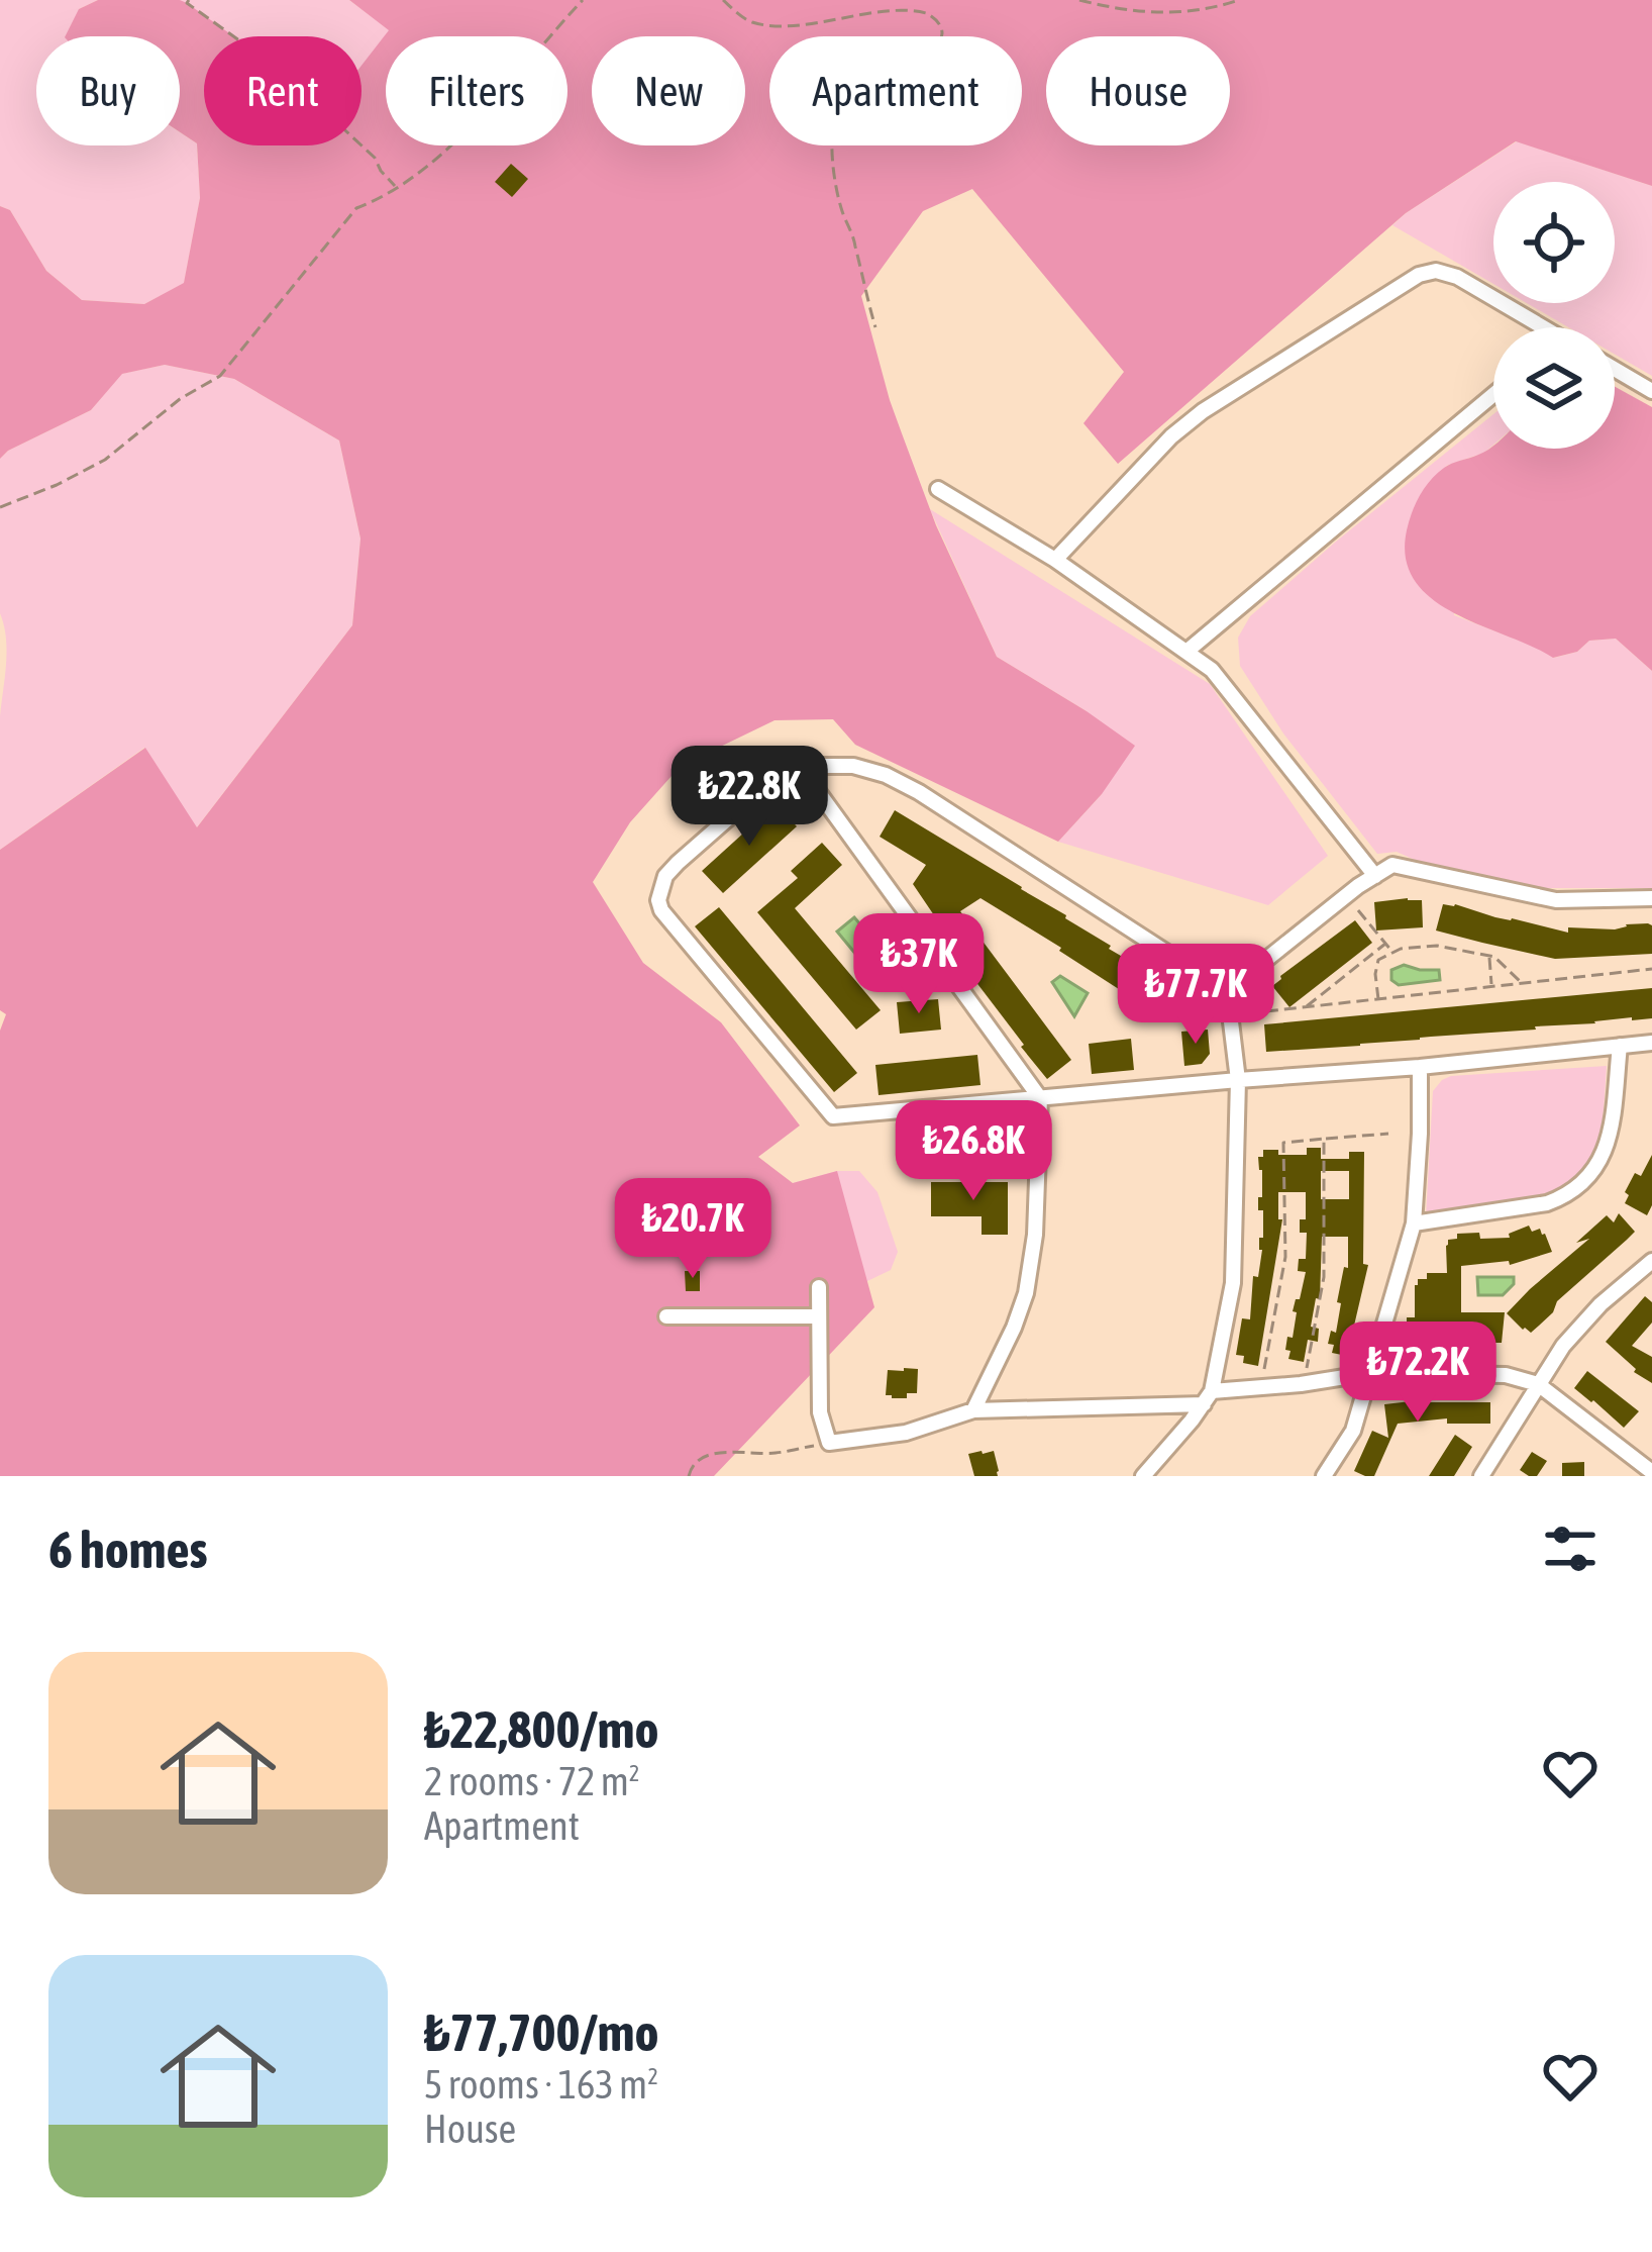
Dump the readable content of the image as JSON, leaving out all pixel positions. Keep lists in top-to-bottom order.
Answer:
{
  "page": {
    "chip": [
      "Buy",
      "Rent",
      "Filters",
      "New",
      "Apartment",
      "House"
    ],
    "price": [
      "₺22.8K",
      "₺37K",
      "₺77.7K",
      "₺26.8K",
      "₺20.7K",
      "₺72.2K"
    ],
    "heading": "6 homes",
    "list": [
      {
        "name": "₺22,800/mo",
        "note": "2 rooms · 72 m² · Apartment"
      },
      {
        "name": "₺77,700/mo",
        "note": "5 rooms · 163 m² · House"
      }
    ]
  }
}
